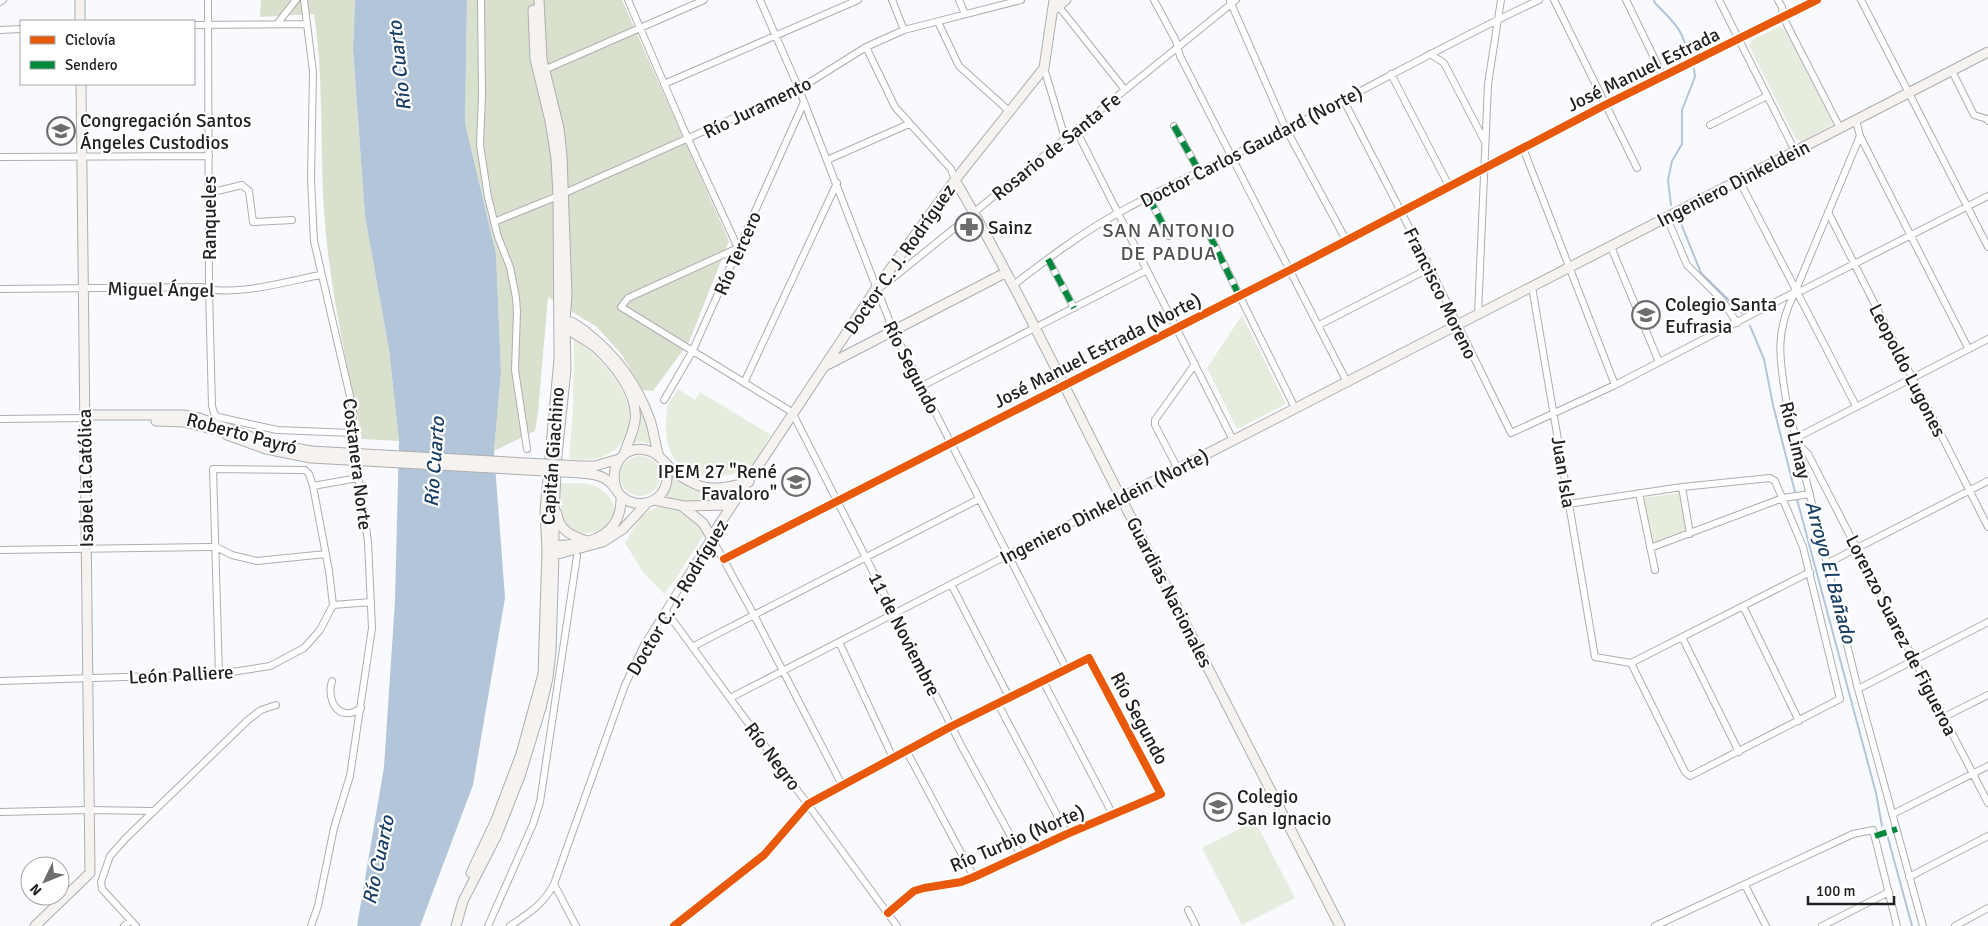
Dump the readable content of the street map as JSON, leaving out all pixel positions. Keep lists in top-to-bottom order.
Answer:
{
  "streets": {
    "main road": [
      "Ingeniero Dinkeldein",
      "Doctor C. J. Rodríguez",
      "Roberto Payró",
      "Capitán Giachino",
      "Isabel la Católica",
      "Ingeniero Dinkeldein (Norte)",
      "Guardias Nacionales"
    ],
    "street": [
      "José Manuel Estrada",
      "Río Juramento",
      "Rosario de Santa Fe",
      "Doctor Carlos Gaudard (Norte)",
      "Ranqueles",
      "Río Tercero",
      "Miguel Ángel",
      "Francisco Moreno",
      "José Manuel Estrada (Norte)",
      "Río Segundo",
      "Leopoldo Lugones",
      "Río Limay",
      "Costanera Norte",
      "Juan Isla",
      "11 de Noviembre",
      "Lorenzo Suarez de Figueroa",
      "León Palliere",
      "Río Negro",
      "Río Turbio (Norte)"
    ]
  },
  "crossings": [
    ["José Manuel Estrada", "José Manuel Estrada (Norte)"],
    ["Río Juramento", "Río Segundo"],
    ["Río Juramento", "Capitán Giachino"],
    ["Rosario de Santa Fe", "Doctor C. J. Rodríguez"],
    ["Rosario de Santa Fe", "Río Segundo"],
    ["Rosario de Santa Fe", "Guardias Nacionales"],
    ["Doctor Carlos Gaudard (Norte)", "Francisco Moreno"],
    ["Doctor Carlos Gaudard (Norte)", "Guardias Nacionales"],
    ["Ingeniero Dinkeldein", "Juan Isla"],
    ["Ingeniero Dinkeldein", "Ingeniero Dinkeldein (Norte)"],
    ["Ranqueles", "Miguel Ángel"],
    ["Ranqueles", "Costanera Norte"],
    ["Río Tercero", "Río Segundo"],
    ["Doctor C. J. Rodríguez", "Río Segundo"],
    ["Doctor C. J. Rodríguez", "Guardias Nacionales"],
    ["Doctor C. J. Rodríguez", "11 de Noviembre"],
    ["Doctor C. J. Rodríguez", "Río Negro"],
    ["Miguel Ángel", "Costanera Norte"],
    ["Miguel Ángel", "Isabel la Católica"],
    ["Francisco Moreno", "José Manuel Estrada (Norte)"],
    ["Francisco Moreno", "Juan Isla"],
    ["Francisco Moreno", "Ingeniero Dinkeldein (Norte)"],
    ["José Manuel Estrada (Norte)", "Río Segundo"],
    ["José Manuel Estrada (Norte)", "Guardias Nacionales"],
    ["José Manuel Estrada (Norte)", "11 de Noviembre"],
    ["Río Segundo", "Ingeniero Dinkeldein (Norte)"],
    ["Río Segundo", "Río Turbio (Norte)"],
    ["Leopoldo Lugones", "Río Limay"],
    ["Roberto Payró", "Isabel la Católica"],
    ["Río Limay", "Lorenzo Suarez de Figueroa"],
    ["Isabel la Católica", "León Palliere"],
    ["Ingeniero Dinkeldein (Norte)", "Guardias Nacionales"],
    ["Ingeniero Dinkeldein (Norte)", "11 de Noviembre"],
    ["Ingeniero Dinkeldein (Norte)", "Río Negro"],
    ["11 de Noviembre", "Río Turbio (Norte)"],
    ["Río Negro", "Río Turbio (Norte)"]
  ],
  "districts": ["SAN ANTONIO DE PADUA"],
  "water": ["Río Cuarto", "Arroyo El Bañado"],
  "places": {
    "school or university": [
      "Congregación Santos Ángeles Custodios",
      "Colegio Santa Eufrasia",
      "IPEM 27 \"René Favaloro\"",
      "Colegio San Ignacio"
    ],
    "pharmacy": ["Sainz"]
  },
  "legend": ["Ciclovía", "Sendero"],
  "scale_bar": "100 m",
  "north": "bottom left"
}
